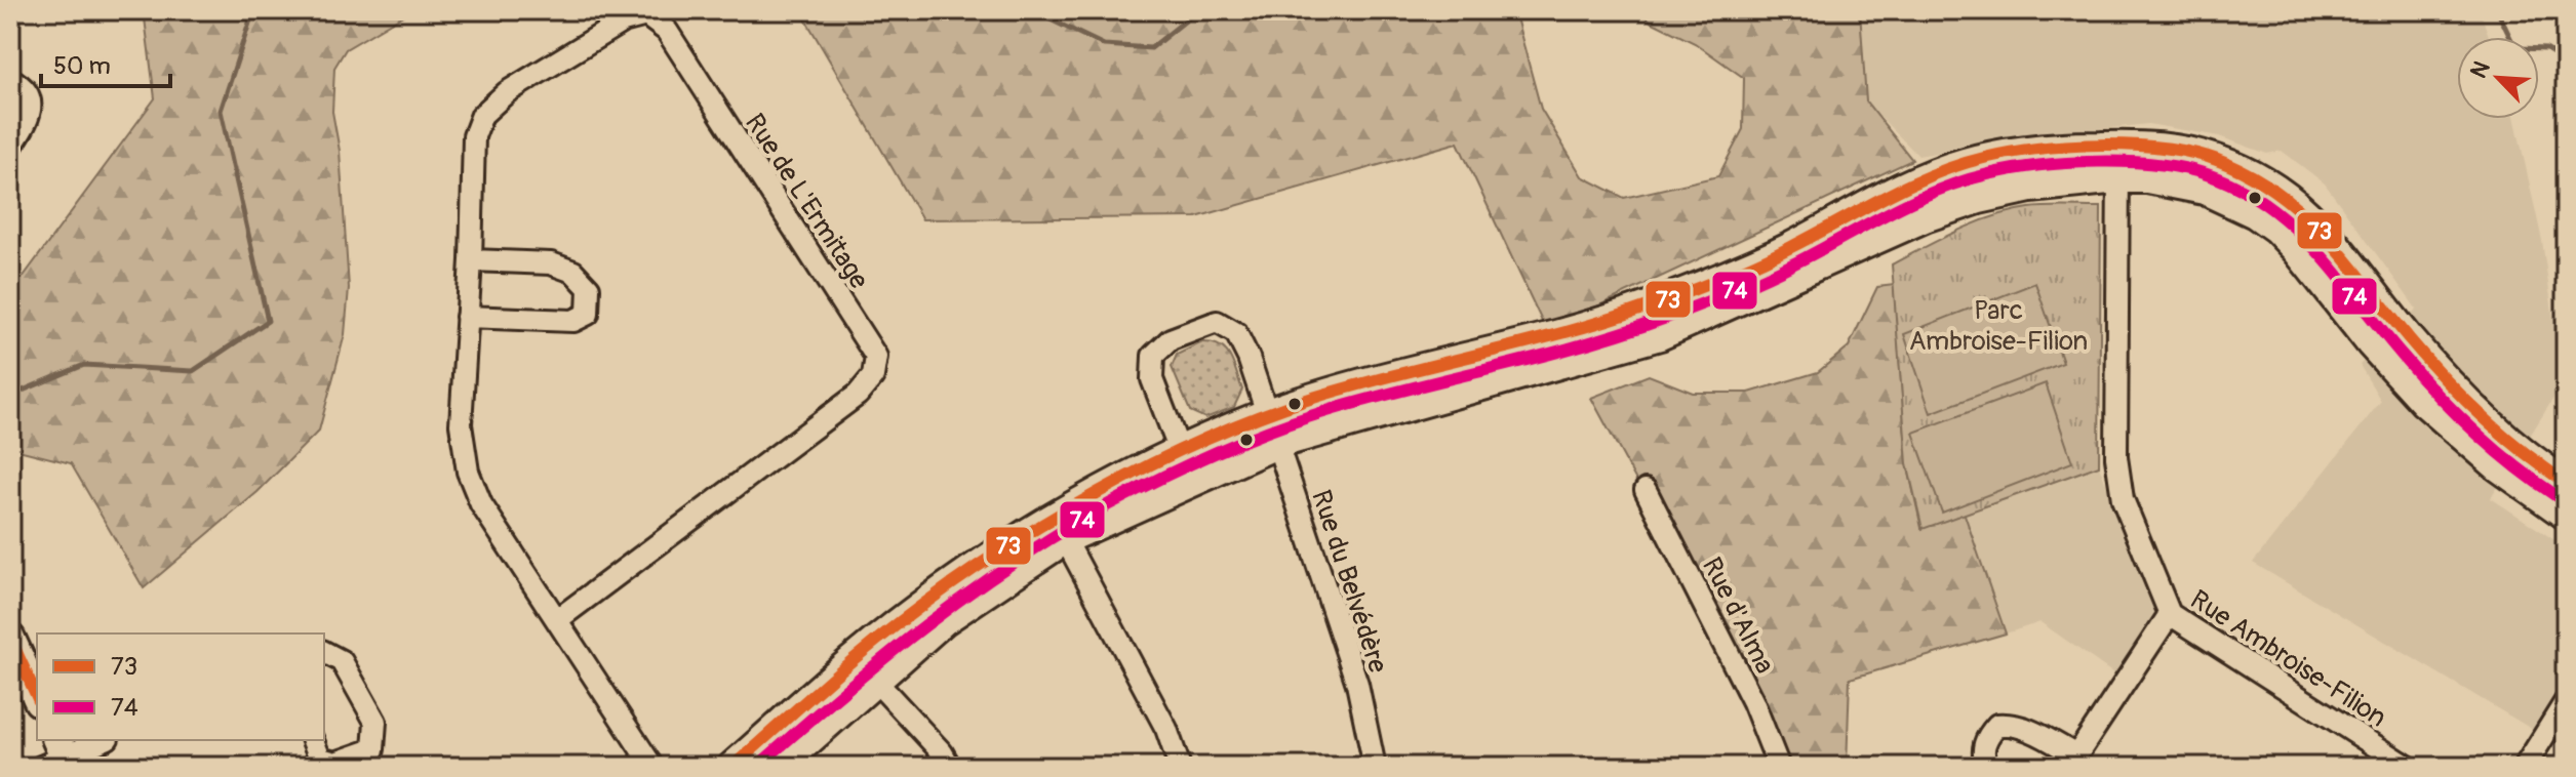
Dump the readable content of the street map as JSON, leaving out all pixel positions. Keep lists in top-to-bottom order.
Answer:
{
  "streets": {
    "street": [
      "Rue de L'Ermitage",
      "Rue du Belvédère",
      "Rue d'Alma",
      "Rue Ambroise-Filion"
    ]
  },
  "parks": ["Parc Ambroise-Filion"],
  "lines": ["transit line 73", "transit line 74"],
  "legend": ["73", "74"],
  "scale_bar": "50 m",
  "north": "top left"
}
